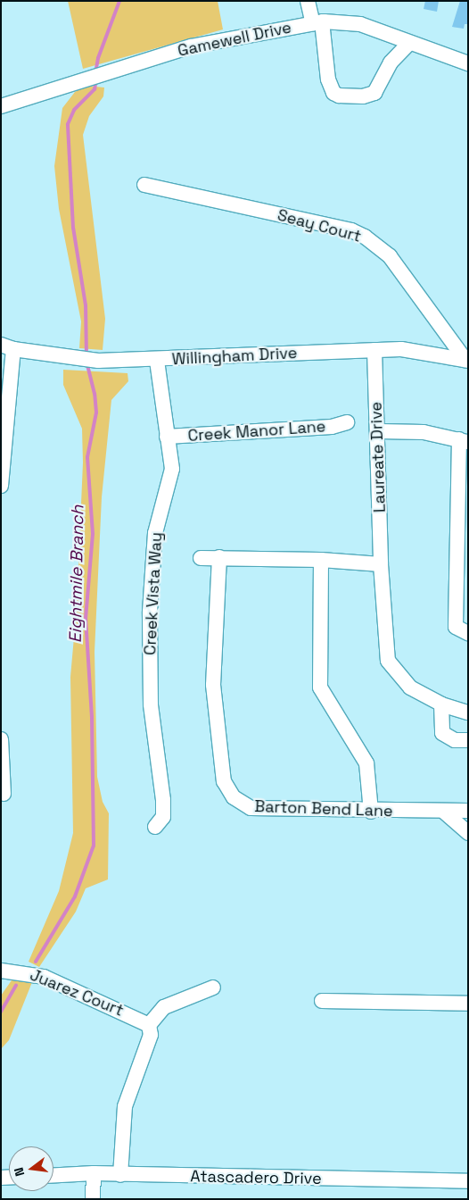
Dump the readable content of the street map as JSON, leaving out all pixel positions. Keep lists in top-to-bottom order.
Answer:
{
  "streets": {
    "street": [
      "Gamewell Drive",
      "Seay Court",
      "Willingham Drive",
      "Creek Manor Lane",
      "Laureate Drive",
      "Creek Vista Way",
      "Barton Bend Lane",
      "Juarez Court",
      "Atascadero Drive"
    ]
  },
  "crossings": [
    ["Seay Court", "Willingham Drive"],
    ["Willingham Drive", "Laureate Drive"],
    ["Willingham Drive", "Creek Vista Way"],
    ["Creek Manor Lane", "Creek Vista Way"]
  ],
  "water": ["Eightmile Branch"],
  "north": "left"
}
